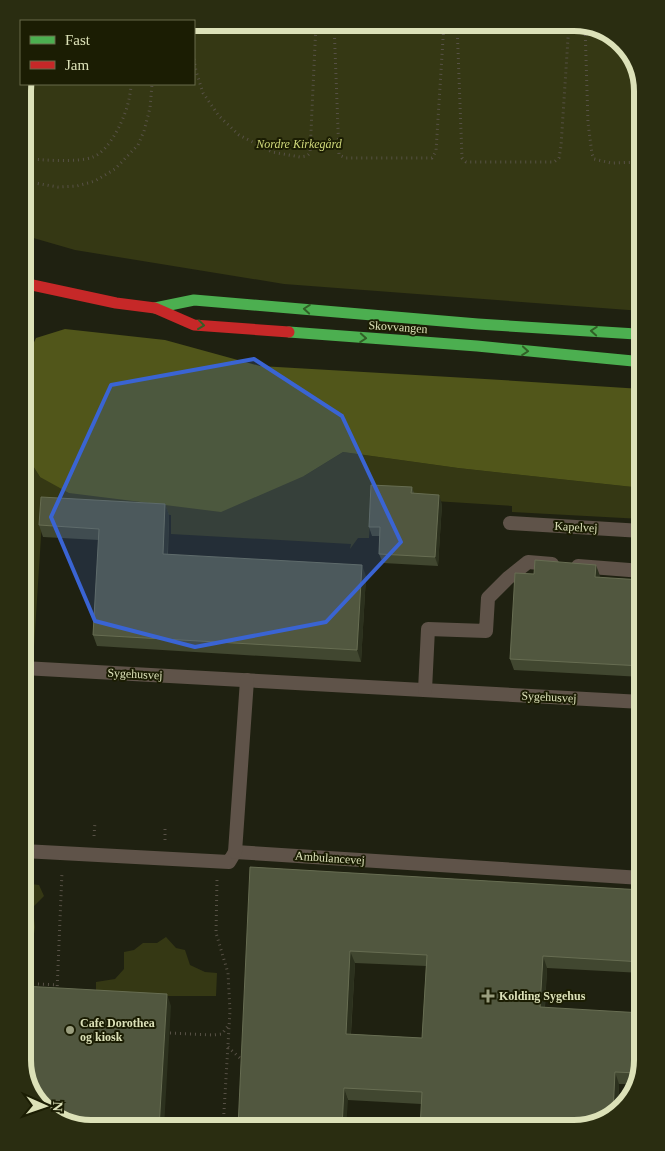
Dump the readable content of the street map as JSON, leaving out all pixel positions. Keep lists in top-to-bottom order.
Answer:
{
  "streets": {
    "street": ["Skovvangen"],
    "lane": ["Kapelvej", "Sygehusvej", "Ambulancevej"]
  },
  "parks": ["Nordre Kirkegård"],
  "places": {
    "health": ["Kolding Sygehus"],
    "other": ["Cafe Dorothea og kiosk"]
  },
  "legend": ["Fast", "Jam"],
  "north": "right"
}
